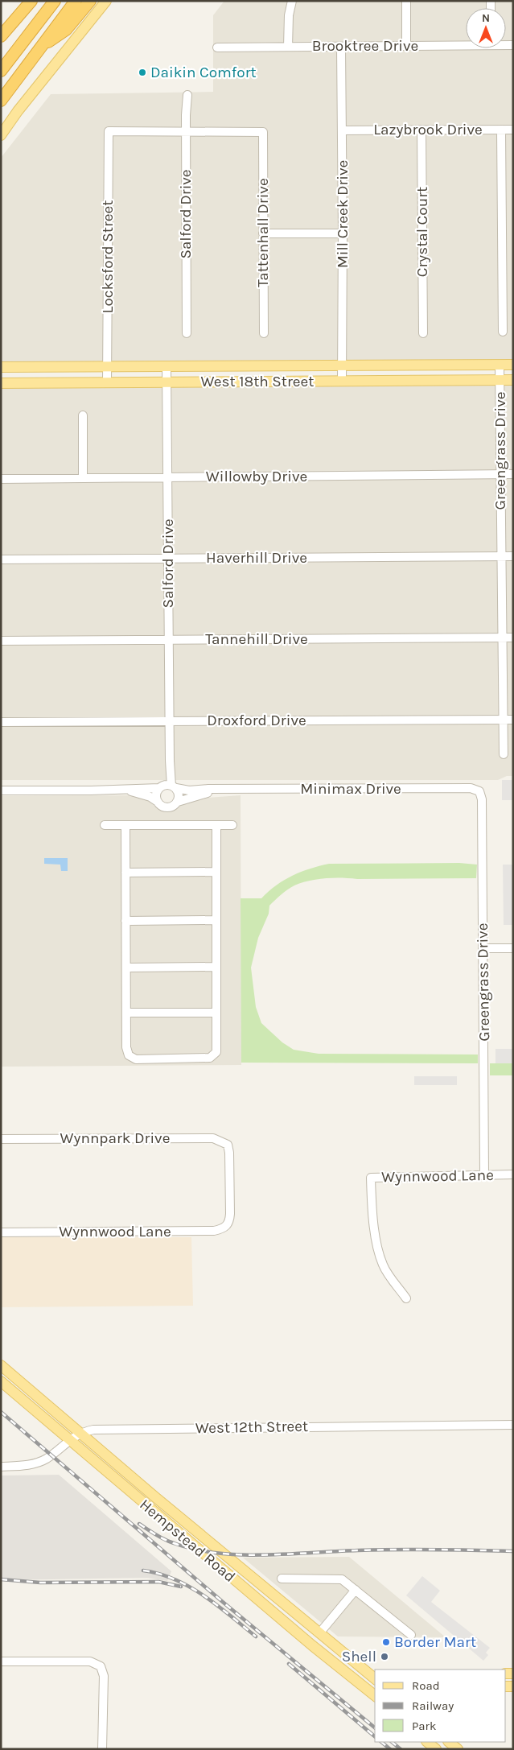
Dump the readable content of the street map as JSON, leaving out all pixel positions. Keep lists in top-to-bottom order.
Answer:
{
  "streets": {
    "main road": ["West 18th Street", "Hempstead Road"],
    "street": [
      "Brooktree Drive",
      "Lazybrook Drive",
      "Salford Drive",
      "Mill Creek Drive",
      "Crystal Court",
      "Tattenhall Drive",
      "Locksford Street",
      "Greengrass Drive",
      "Willowby Drive",
      "Haverhill Drive",
      "Tannehill Drive",
      "Droxford Drive",
      "Minimax Drive",
      "Wynnpark Drive",
      "Wynnwood Lane",
      "West 12th Street"
    ]
  },
  "crossings": [
    ["Brooktree Drive", "Mill Creek Drive"],
    ["Lazybrook Drive", "Mill Creek Drive"],
    ["Lazybrook Drive", "Crystal Court"],
    ["Salford Drive", "Tattenhall Drive"],
    ["Salford Drive", "Locksford Street"],
    ["Salford Drive", "West 18th Street"],
    ["Salford Drive", "Willowby Drive"],
    ["Salford Drive", "Haverhill Drive"],
    ["Salford Drive", "Tannehill Drive"],
    ["Salford Drive", "Droxford Drive"],
    ["Salford Drive", "Minimax Drive"],
    ["Mill Creek Drive", "West 18th Street"],
    ["Tattenhall Drive", "Locksford Street"],
    ["Locksford Street", "West 18th Street"],
    ["West 18th Street", "Greengrass Drive"],
    ["Greengrass Drive", "Willowby Drive"],
    ["Greengrass Drive", "Haverhill Drive"],
    ["Greengrass Drive", "Tannehill Drive"],
    ["Greengrass Drive", "Droxford Drive"],
    ["Greengrass Drive", "Minimax Drive"],
    ["Greengrass Drive", "Wynnwood Lane"],
    ["Wynnpark Drive", "Wynnwood Lane"],
    ["West 12th Street", "Hempstead Road"]
  ],
  "places": ["Daikin Comfort", "Border Mart", "Shell"],
  "legend": ["Road", "Railway", "Park"],
  "north": "top"
}
